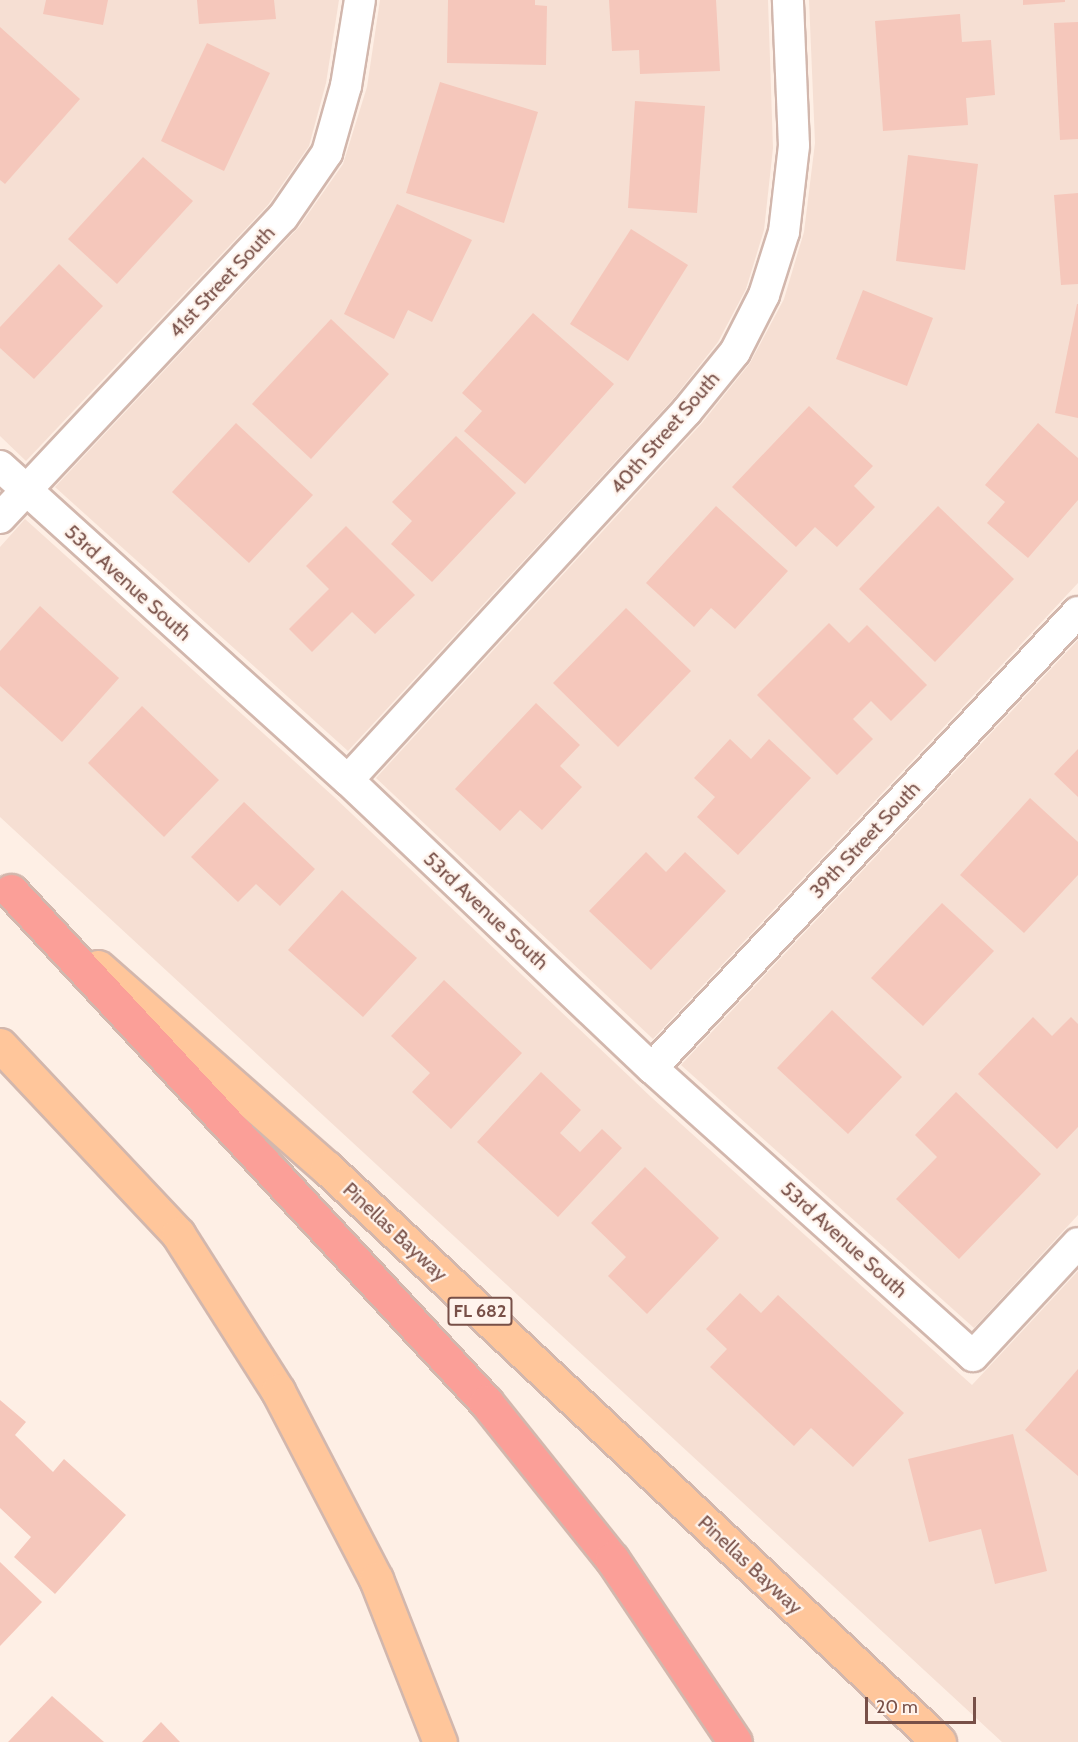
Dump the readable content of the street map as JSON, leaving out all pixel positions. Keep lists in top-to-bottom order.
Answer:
{
  "streets": {
    "main road": ["Pinellas Bayway", "FL 682"],
    "street": [
      "41st Street South",
      "40th Street South",
      "53rd Avenue South",
      "39th Street South"
    ]
  },
  "crossings": [
    ["41st Street South", "53rd Avenue South"],
    ["40th Street South", "53rd Avenue South"],
    ["53rd Avenue South", "39th Street South"]
  ],
  "scale_bar": "20 m"
}
